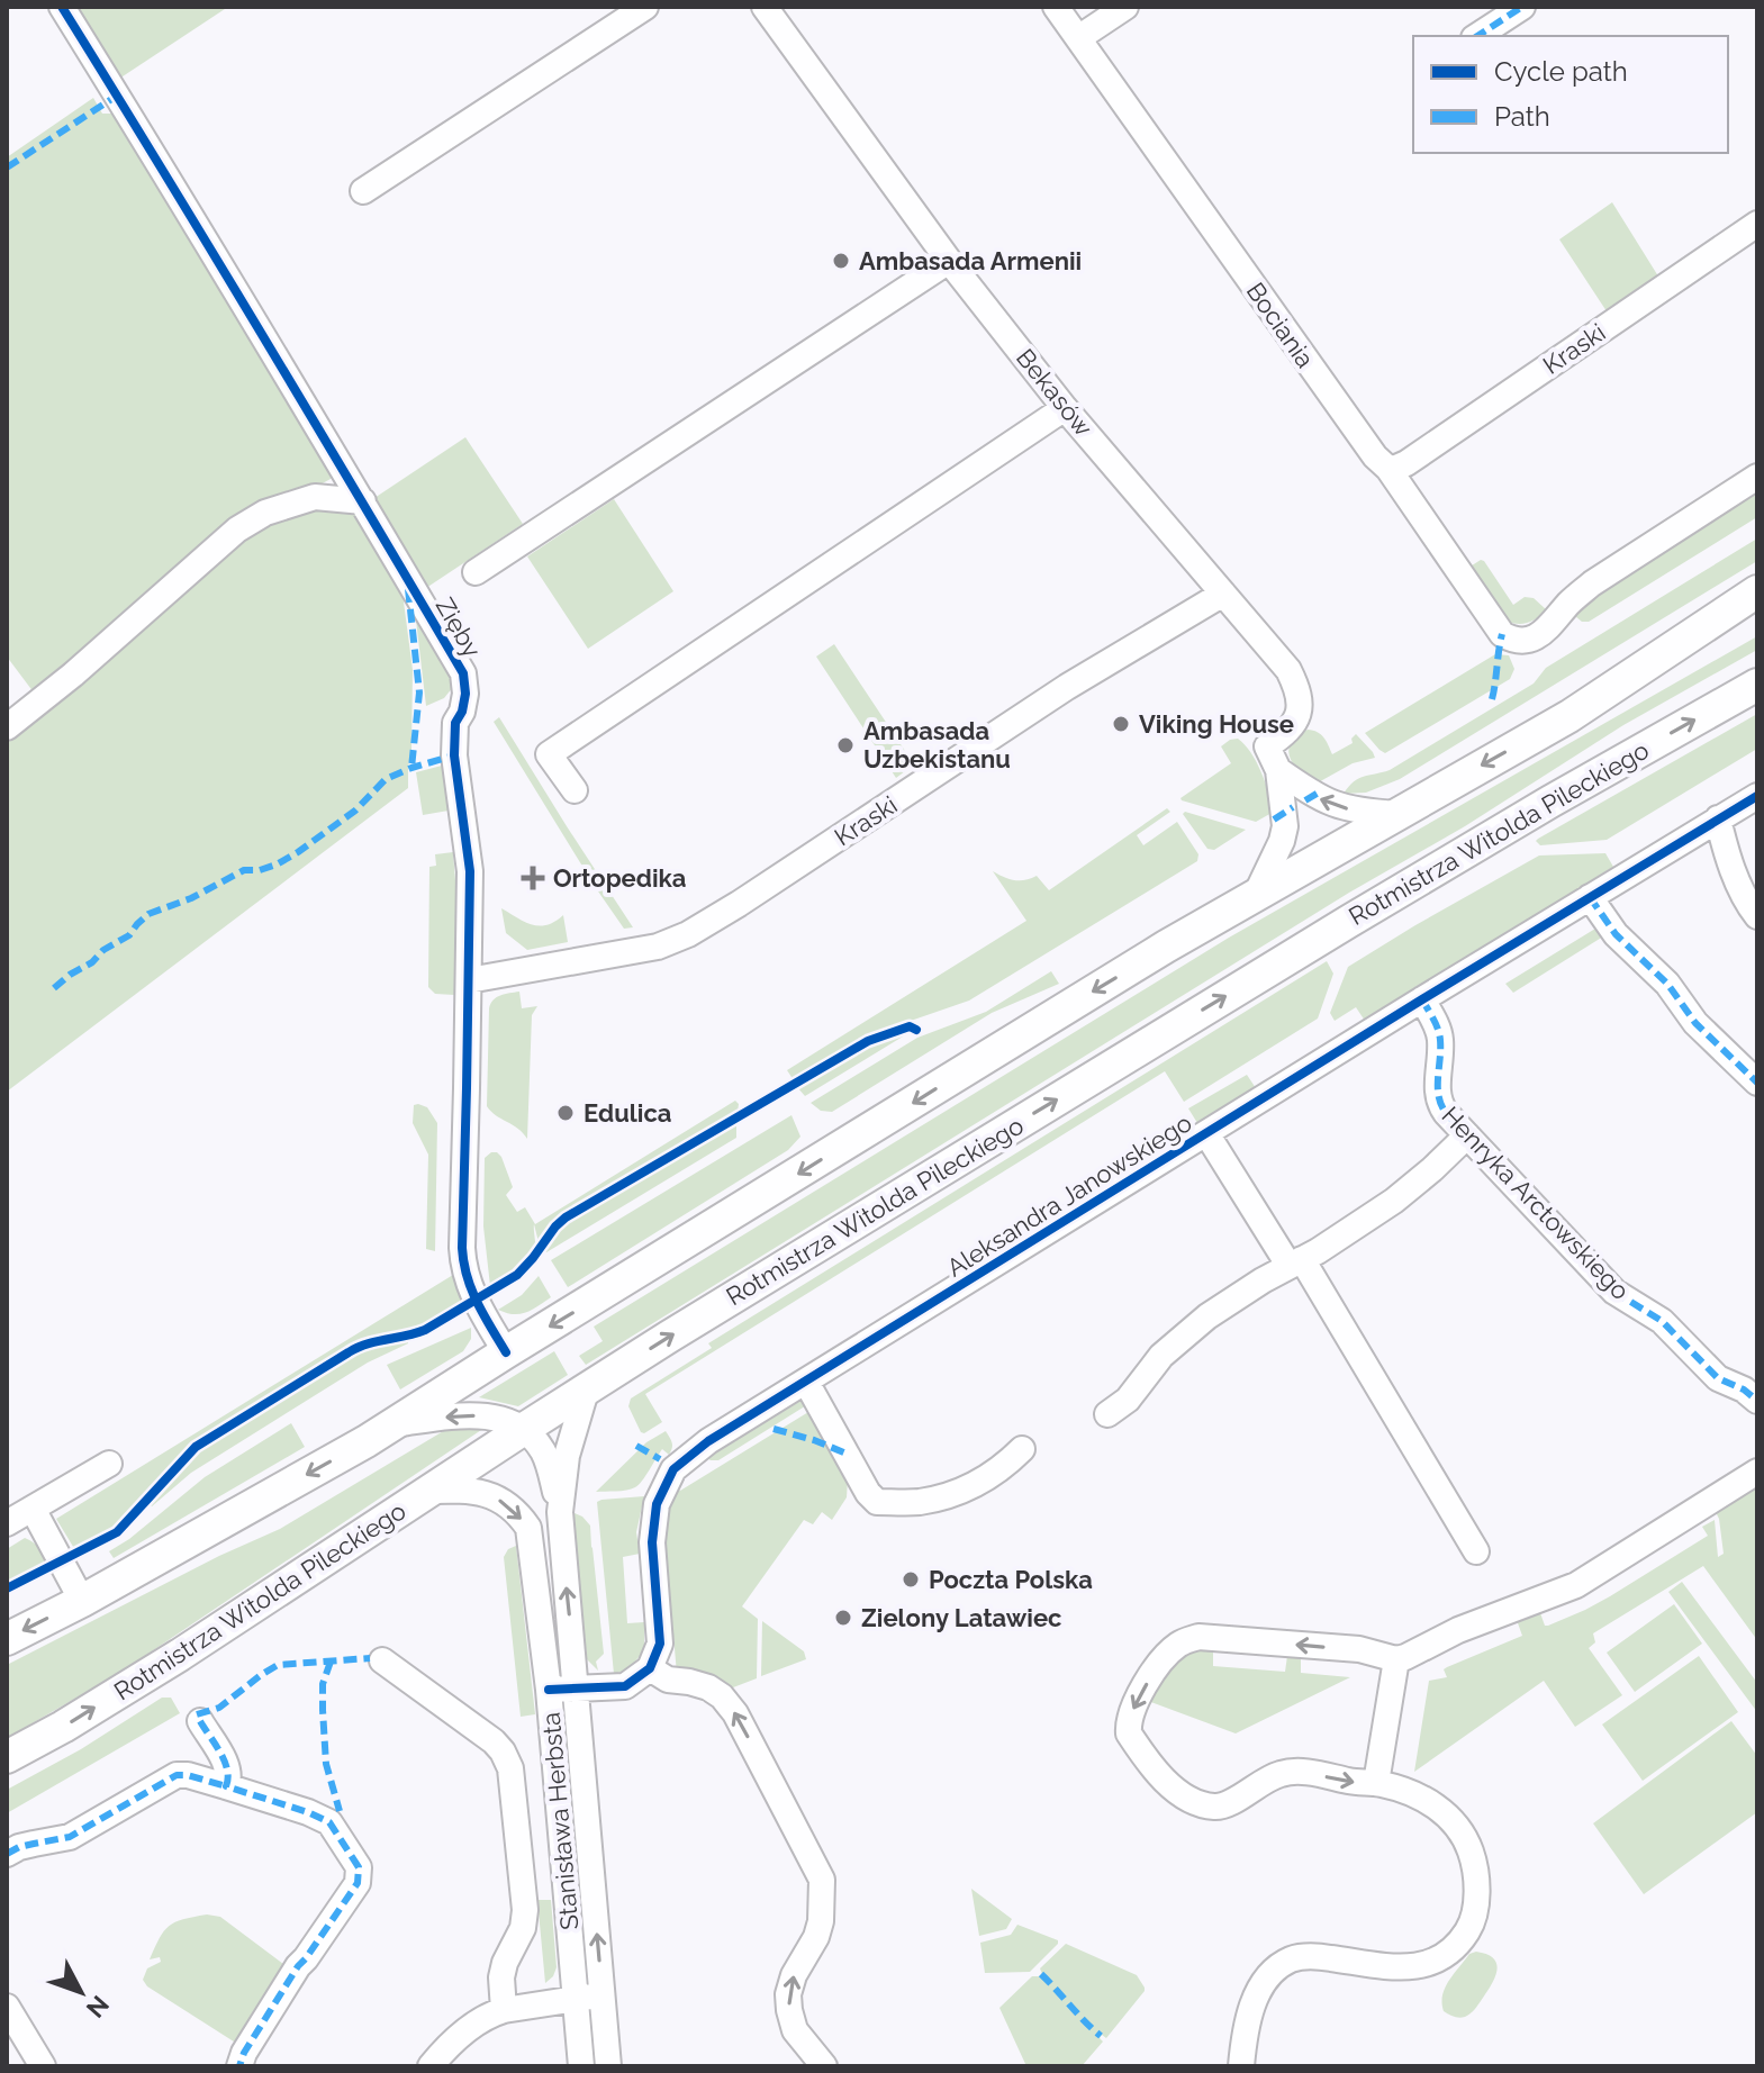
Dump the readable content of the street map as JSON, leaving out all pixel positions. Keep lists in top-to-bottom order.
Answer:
{
  "streets": {
    "main road": ["Rotmistrza Witolda Pileckiego"],
    "street": [
      "Bociania",
      "Kraski",
      "Bekasów",
      "Zięby",
      "Aleksandra Janowskiego",
      "Henryka Arctowskiego",
      "Stanisława Herbsta"
    ]
  },
  "crossings": [
    ["Bociania", "Kraski"],
    ["Kraski", "Bekasów"],
    ["Kraski", "Zięby"],
    ["Rotmistrza Witolda Pileckiego", "Stanisława Herbsta"],
    ["Aleksandra Janowskiego", "Henryka Arctowskiego"]
  ],
  "places": {
    "other": [
      "Ambasada Armenii",
      "Viking House",
      "Ambasada Uzbekistanu",
      "Edulica",
      "Poczta Polska",
      "Zielony Latawiec"
    ],
    "health": ["Ortopedika"]
  },
  "legend": ["Cycle path", "Path"],
  "north": "bottom right"
}
